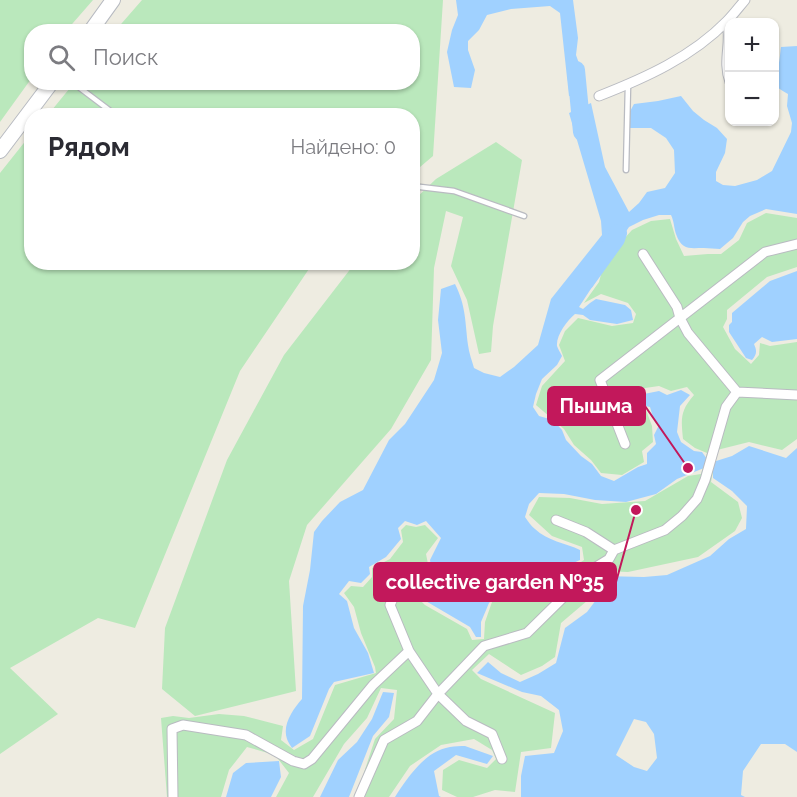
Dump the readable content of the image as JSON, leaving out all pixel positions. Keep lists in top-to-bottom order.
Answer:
{
  "places": ["Пышма", "collective garden №35"],
  "page": {
    "map_buttons": ["+", "−"],
    "search": "Поиск",
    "heading": ["Рядом", "Найдено: 0"]
  }
}
